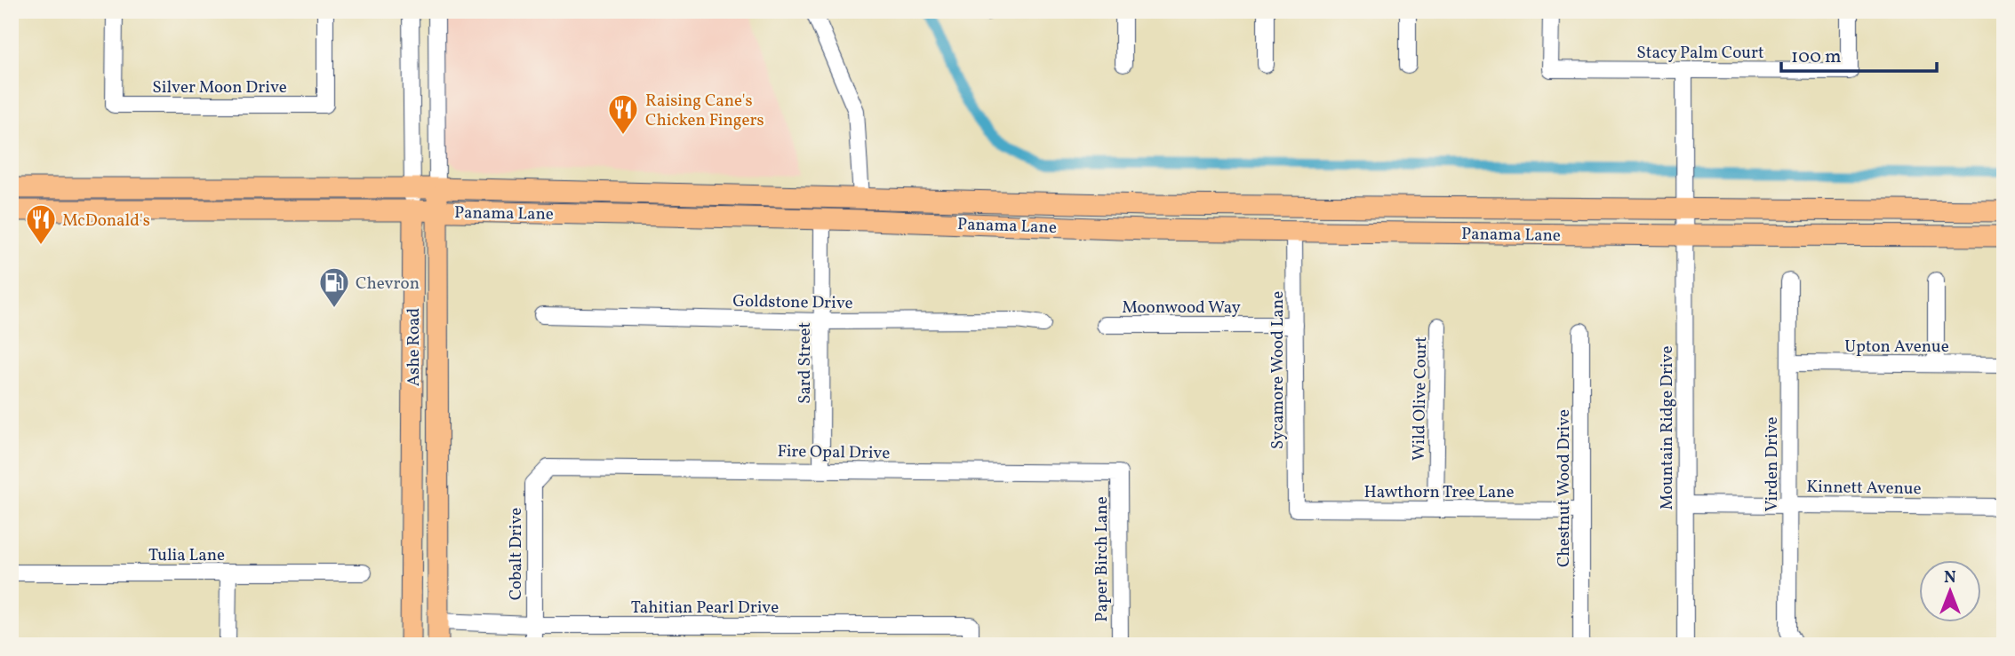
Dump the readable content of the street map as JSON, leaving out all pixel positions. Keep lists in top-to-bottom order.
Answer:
{
  "streets": {
    "main road": ["Panama Lane", "Ashe Road"],
    "street": [
      "Stacy Palm Court",
      "Silver Moon Drive",
      "Goldstone Drive",
      "Moonwood Way",
      "Upton Avenue",
      "Sard Street",
      "Sycamore Wood Lane",
      "Wild Olive Court",
      "Mountain Ridge Drive",
      "Fire Opal Drive",
      "Virden Drive",
      "Kinnett Avenue",
      "Chestnut Wood Drive",
      "Hawthorn Tree Lane",
      "Tulia Lane",
      "Cobalt Drive",
      "Paper Birch Lane",
      "Tahitian Pearl Drive"
    ]
  },
  "crossings": [
    ["Stacy Palm Court", "Mountain Ridge Drive"],
    ["Panama Lane", "Ashe Road"],
    ["Panama Lane", "Sard Street"],
    ["Panama Lane", "Sycamore Wood Lane"],
    ["Panama Lane", "Mountain Ridge Drive"],
    ["Goldstone Drive", "Sard Street"],
    ["Moonwood Way", "Sycamore Wood Lane"],
    ["Upton Avenue", "Virden Drive"],
    ["Ashe Road", "Tahitian Pearl Drive"],
    ["Sard Street", "Fire Opal Drive"],
    ["Sycamore Wood Lane", "Hawthorn Tree Lane"],
    ["Wild Olive Court", "Hawthorn Tree Lane"],
    ["Mountain Ridge Drive", "Kinnett Avenue"],
    ["Fire Opal Drive", "Cobalt Drive"],
    ["Fire Opal Drive", "Paper Birch Lane"],
    ["Virden Drive", "Kinnett Avenue"],
    ["Chestnut Wood Drive", "Hawthorn Tree Lane"],
    ["Cobalt Drive", "Tahitian Pearl Drive"]
  ],
  "places": {
    "restaurant": ["Raising Cane's Chicken Fingers", "McDonald's"],
    "fuel station": ["Chevron"]
  },
  "scale_bar": "100 m",
  "north": "top"
}
